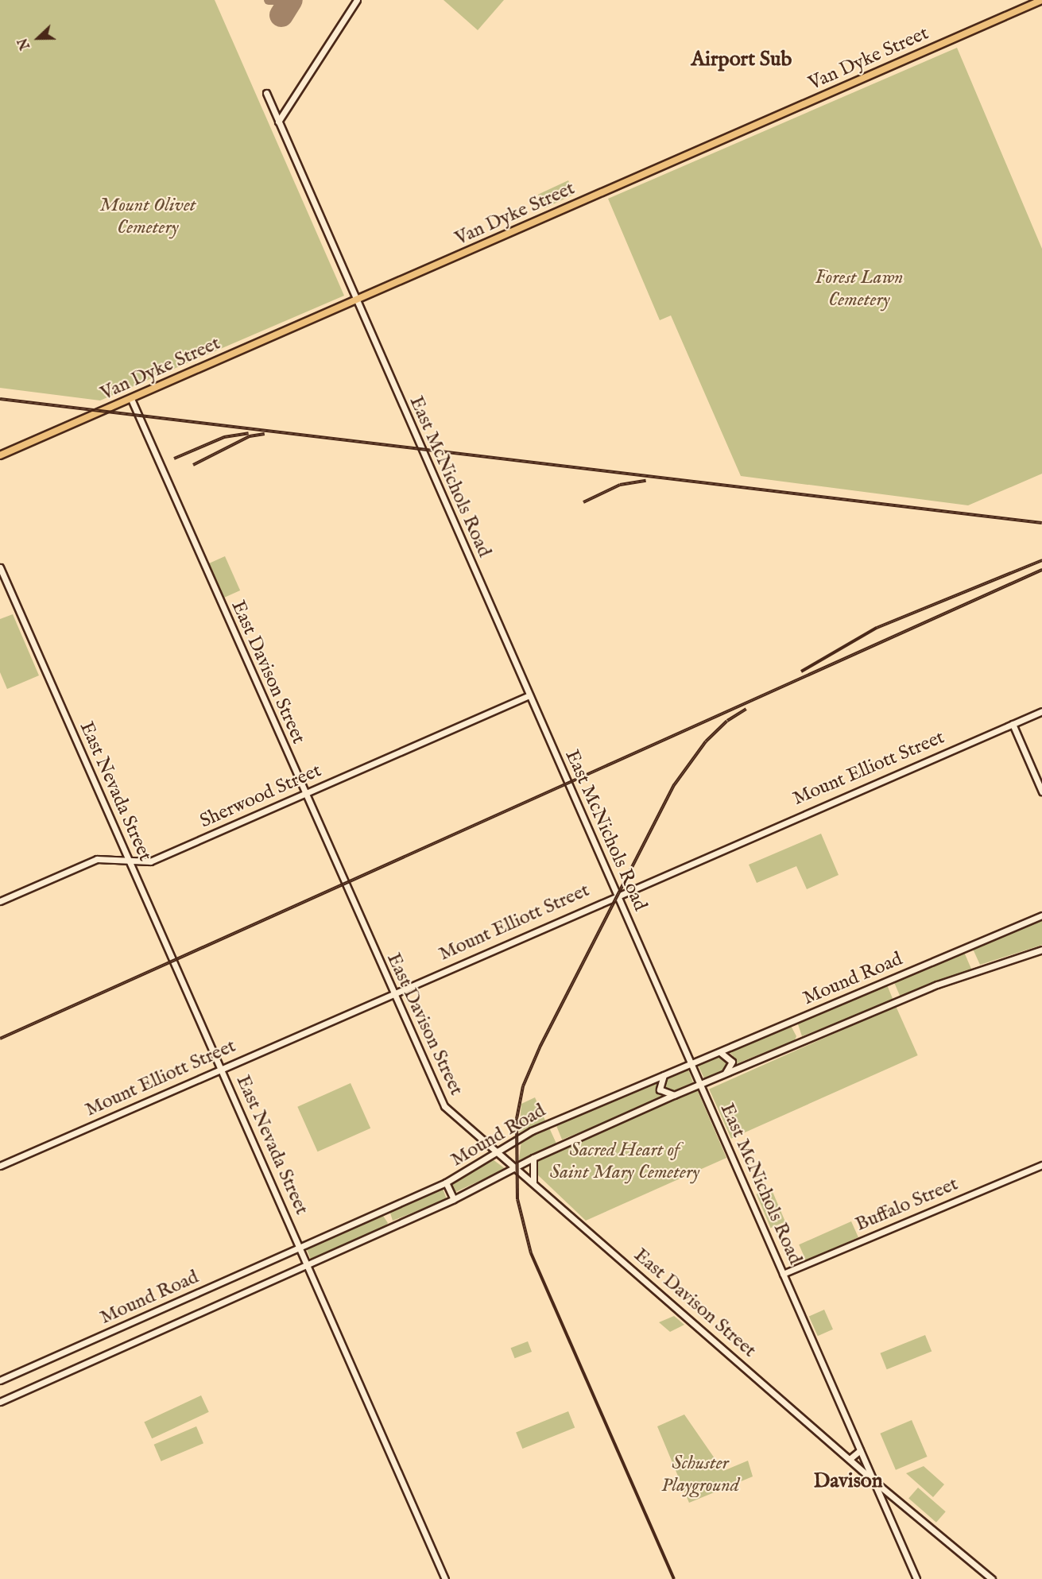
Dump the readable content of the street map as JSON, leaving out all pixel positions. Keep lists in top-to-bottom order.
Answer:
{
  "streets": {
    "main road": [
      "Van Dyke Street",
      "East McNichols Road",
      "East Davison Street",
      "Mount Elliott Street",
      "East Nevada Street",
      "Sherwood Street",
      "Mound Road",
      "Buffalo Street"
    ]
  },
  "crossings": [
    ["Van Dyke Street", "East McNichols Road"],
    ["Van Dyke Street", "East Davison Street"],
    ["East McNichols Road", "East Davison Street"],
    ["East McNichols Road", "Mount Elliott Street"],
    ["East McNichols Road", "Sherwood Street"],
    ["East McNichols Road", "Mound Road"],
    ["East McNichols Road", "Buffalo Street"],
    ["East Davison Street", "Mount Elliott Street"],
    ["East Davison Street", "Sherwood Street"],
    ["East Davison Street", "Mound Road"],
    ["Mount Elliott Street", "East Nevada Street"],
    ["East Nevada Street", "Sherwood Street"],
    ["East Nevada Street", "Mound Road"]
  ],
  "districts": ["Airport Sub", "Davison"],
  "parks": [
    "Mount Olivet Cemetery",
    "Forest Lawn Cemetery",
    "Sacred Heart of Saint Mary Cemetery",
    "Schuster Playground"
  ],
  "north": "left"
}
